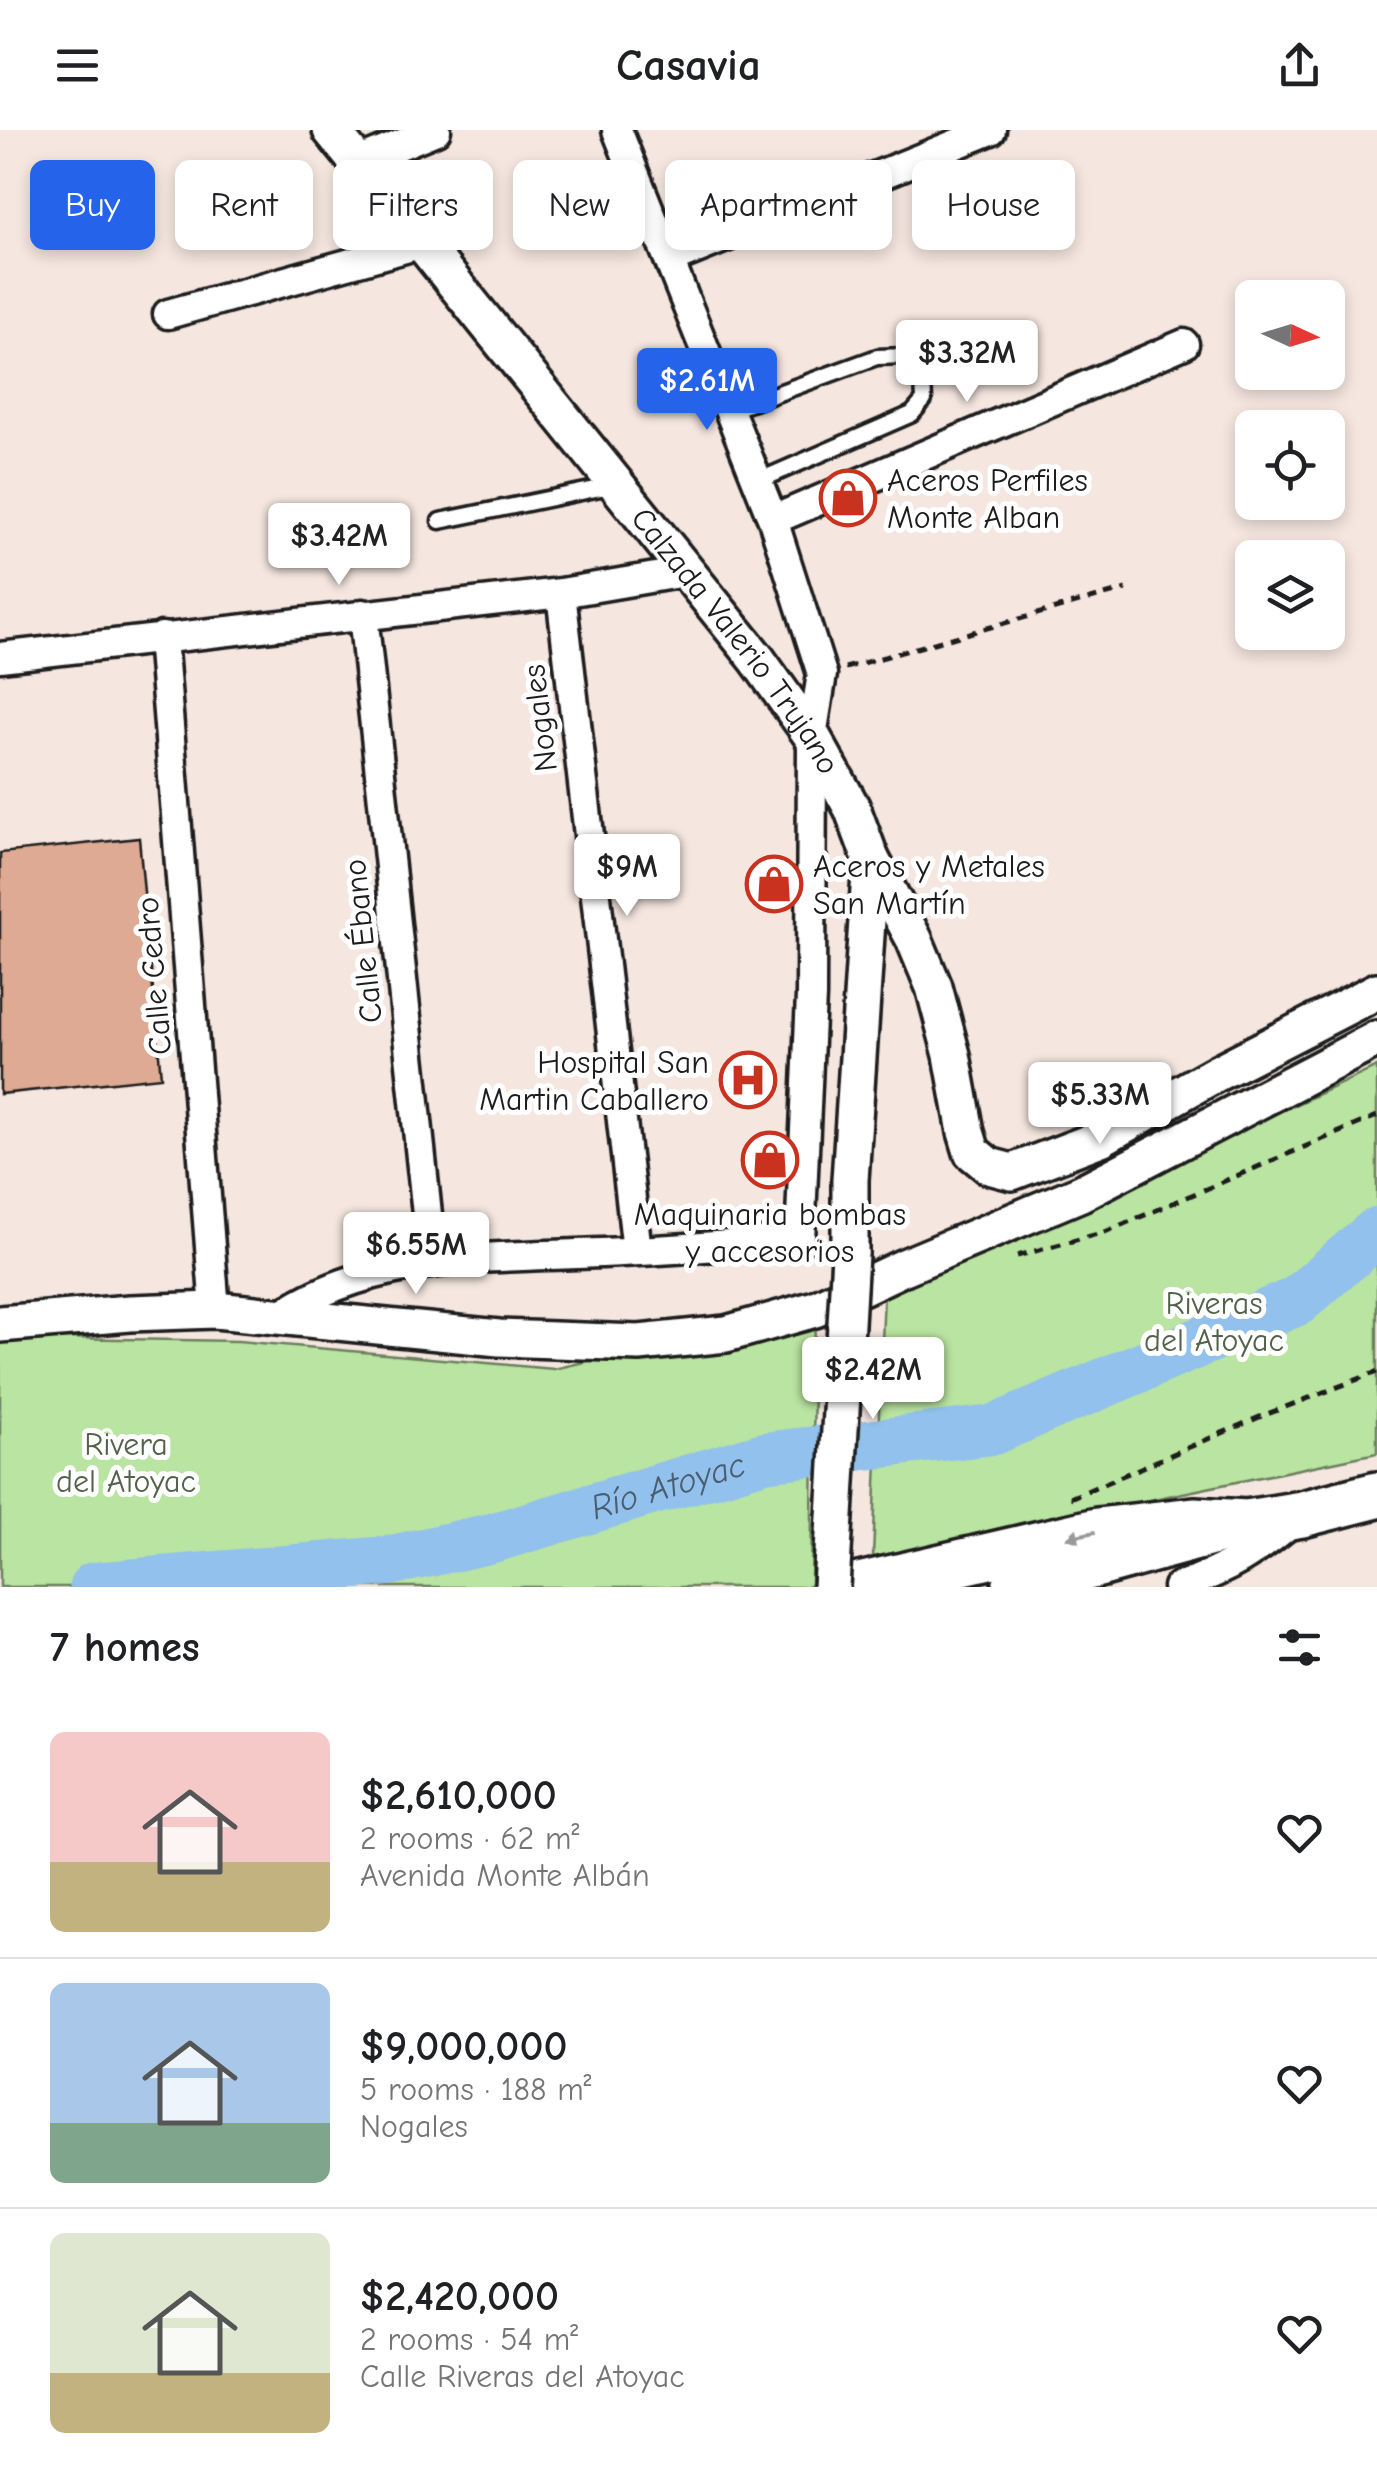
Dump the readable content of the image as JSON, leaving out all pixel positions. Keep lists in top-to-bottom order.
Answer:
{
  "streets": {
    "street": [
      "Calzada Valerio Trujano",
      "Nogales",
      "Calle Ébano",
      "Calle Cedro"
    ]
  },
  "water": ["Río Atoyac"],
  "parks": ["Riveras del Atoyac", "Rivera del Atoyac"],
  "places": {
    "shop": ["Aceros Perfiles Monte Alban", "Aceros y Metales San Martín", "Maquinaria bombas y accesorios"],
    "hospital": ["Hospital San Martin Caballero"]
  },
  "north": "right",
  "page": {
    "header": "Casavia",
    "chip": [
      "Buy",
      "Rent",
      "Filters",
      "New",
      "Apartment",
      "House"
    ],
    "price": [
      "$3.32M",
      "$2.61M",
      "$3.42M",
      "$9M",
      "$5.33M",
      "$6.55M",
      "$2.42M"
    ],
    "heading": "7 homes",
    "list": [
      {
        "name": "$2,610,000",
        "note": "2 rooms · 62 m² · Avenida Monte Albán"
      },
      {
        "name": "$9,000,000",
        "note": "5 rooms · 188 m² · Nogales"
      },
      {
        "name": "$2,420,000",
        "note": "2 rooms · 54 m² · Calle Riveras del Atoyac"
      }
    ]
  }
}
